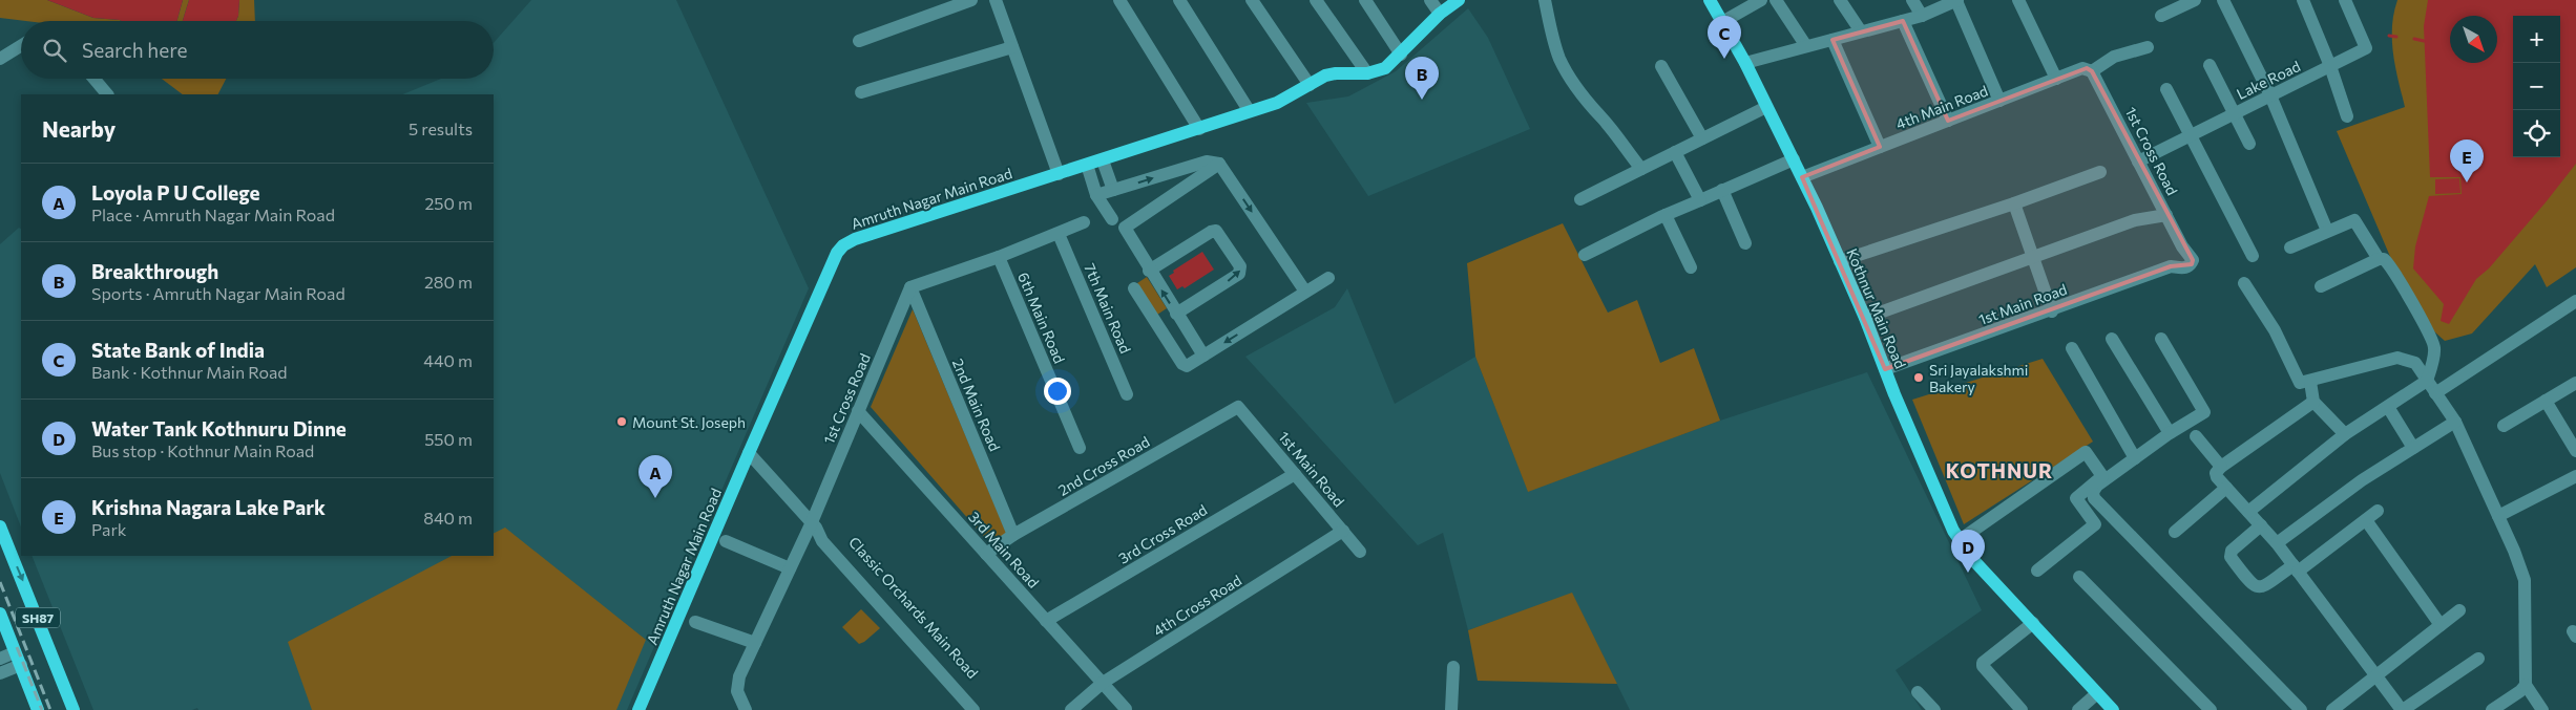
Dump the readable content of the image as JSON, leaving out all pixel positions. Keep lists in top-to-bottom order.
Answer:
{
  "streets": {
    "main road": ["Amruth Nagar Main Road", "Kothnur Main Road", "SH87"],
    "street": [
      "Lake Road",
      "4th Main Road",
      "1st Cross Road",
      "1st Main Road",
      "7th Main Road",
      "6th Main Road",
      "2nd Main Road",
      "2nd Cross Road",
      "3rd Cross Road",
      "3rd Main Road",
      "4th Cross Road",
      "Classic Orchards Main Road"
    ]
  },
  "crossings": [
    ["Lake Road", "1st Cross Road"],
    ["4th Main Road", "1st Cross Road"],
    ["4th Main Road", "Kothnur Main Road"],
    ["1st Cross Road", "1st Main Road"],
    ["1st Cross Road", "2nd Main Road"],
    ["1st Cross Road", "3rd Main Road"],
    ["1st Cross Road", "Classic Orchards Main Road"],
    ["Amruth Nagar Main Road", "Classic Orchards Main Road"],
    ["1st Main Road", "Kothnur Main Road"],
    ["1st Main Road", "2nd Cross Road"],
    ["1st Main Road", "3rd Cross Road"],
    ["1st Main Road", "4th Cross Road"],
    ["2nd Main Road", "2nd Cross Road"],
    ["2nd Cross Road", "3rd Main Road"],
    ["3rd Cross Road", "3rd Main Road"],
    ["3rd Main Road", "4th Cross Road"]
  ],
  "districts": ["KOTHNUR"],
  "places": ["Sri Jayalakshmi Bakery", "Mount St. Joseph"],
  "north": "bottom right",
  "page": {
    "map_buttons": ["+", "−"],
    "pins": [
      "C",
      "B",
      "E",
      "A",
      "D"
    ],
    "search": "Search here",
    "heading": ["Nearby", "5 results"],
    "list": [
      {
        "mark": "A",
        "name": "Loyola P U College",
        "note": "Place · Amruth Nagar Main Road",
        "value": "250 m"
      },
      {
        "mark": "B",
        "name": "Breakthrough",
        "note": "Sports · Amruth Nagar Main Road",
        "value": "280 m"
      },
      {
        "mark": "C",
        "name": "State Bank of India",
        "note": "Bank · Kothnur Main Road",
        "value": "440 m"
      },
      {
        "mark": "D",
        "name": "Water Tank Kothnuru Dinne",
        "note": "Bus stop · Kothnur Main Road",
        "value": "550 m"
      },
      {
        "mark": "E",
        "name": "Krishna Nagara Lake Park",
        "note": "Park",
        "value": "840 m"
      }
    ]
  }
}
